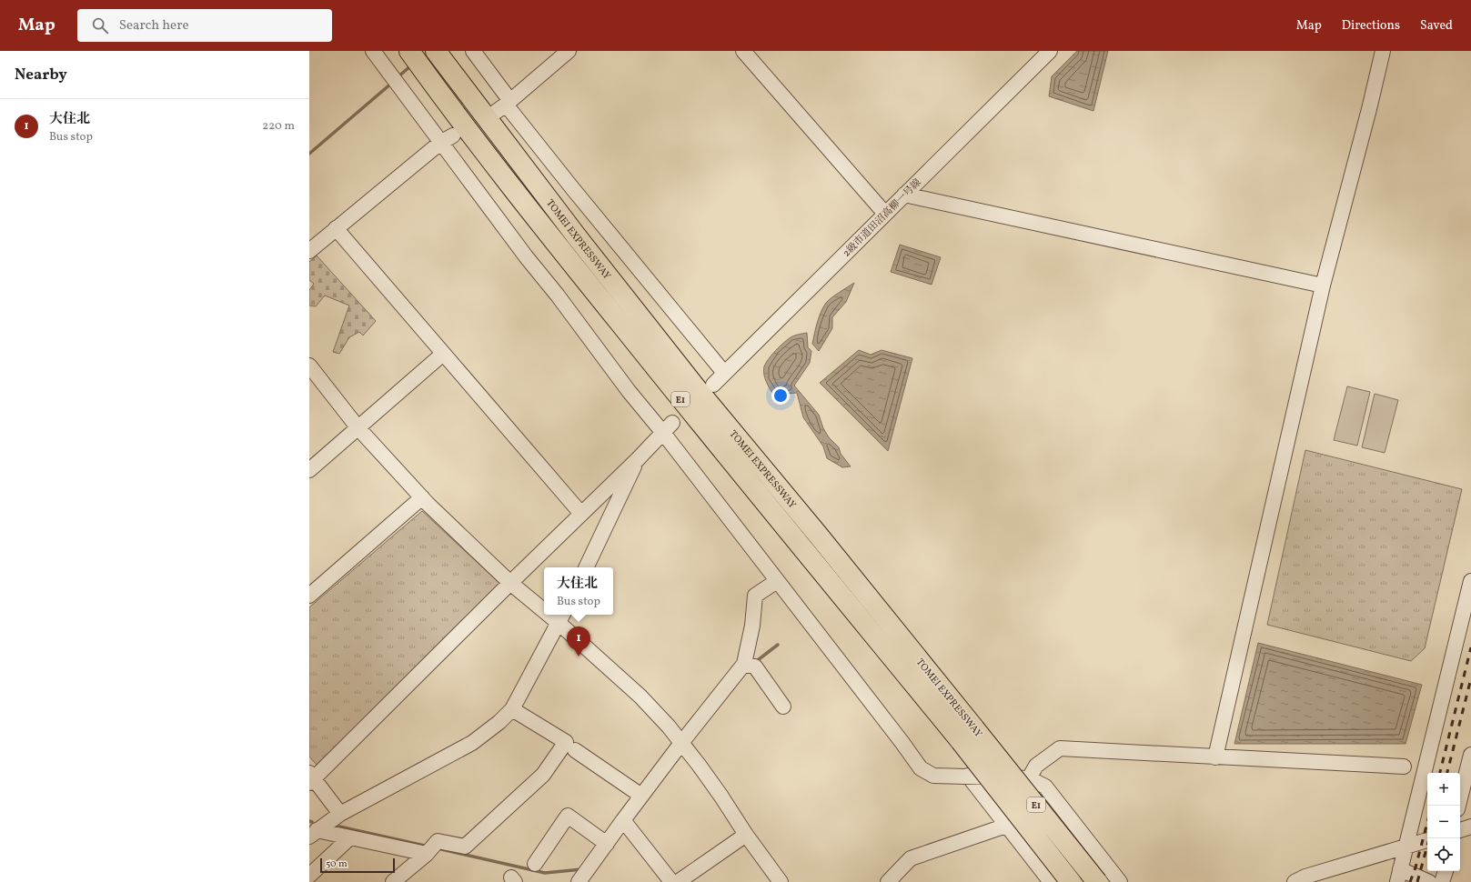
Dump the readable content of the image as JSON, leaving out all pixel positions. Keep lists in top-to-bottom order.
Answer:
{
  "streets": {
    "highway": ["TOMEI EXPRESSWAY", "E1"],
    "street": ["2級市道田沼高柳一号線"]
  },
  "scale_bar": "50 m",
  "page": {
    "header": "Map",
    "search": "Search here",
    "nav": ["Map", "Directions", "Saved"],
    "heading": "Nearby",
    "list": [
      {
        "mark": "1",
        "name": "大住北",
        "note": "Bus stop",
        "value": "220 m"
      }
    ],
    "popup": ["大住北", "Bus stop"],
    "pins": "1",
    "map_buttons": ["+", "−"],
    "scale": "50 m"
  }
}
